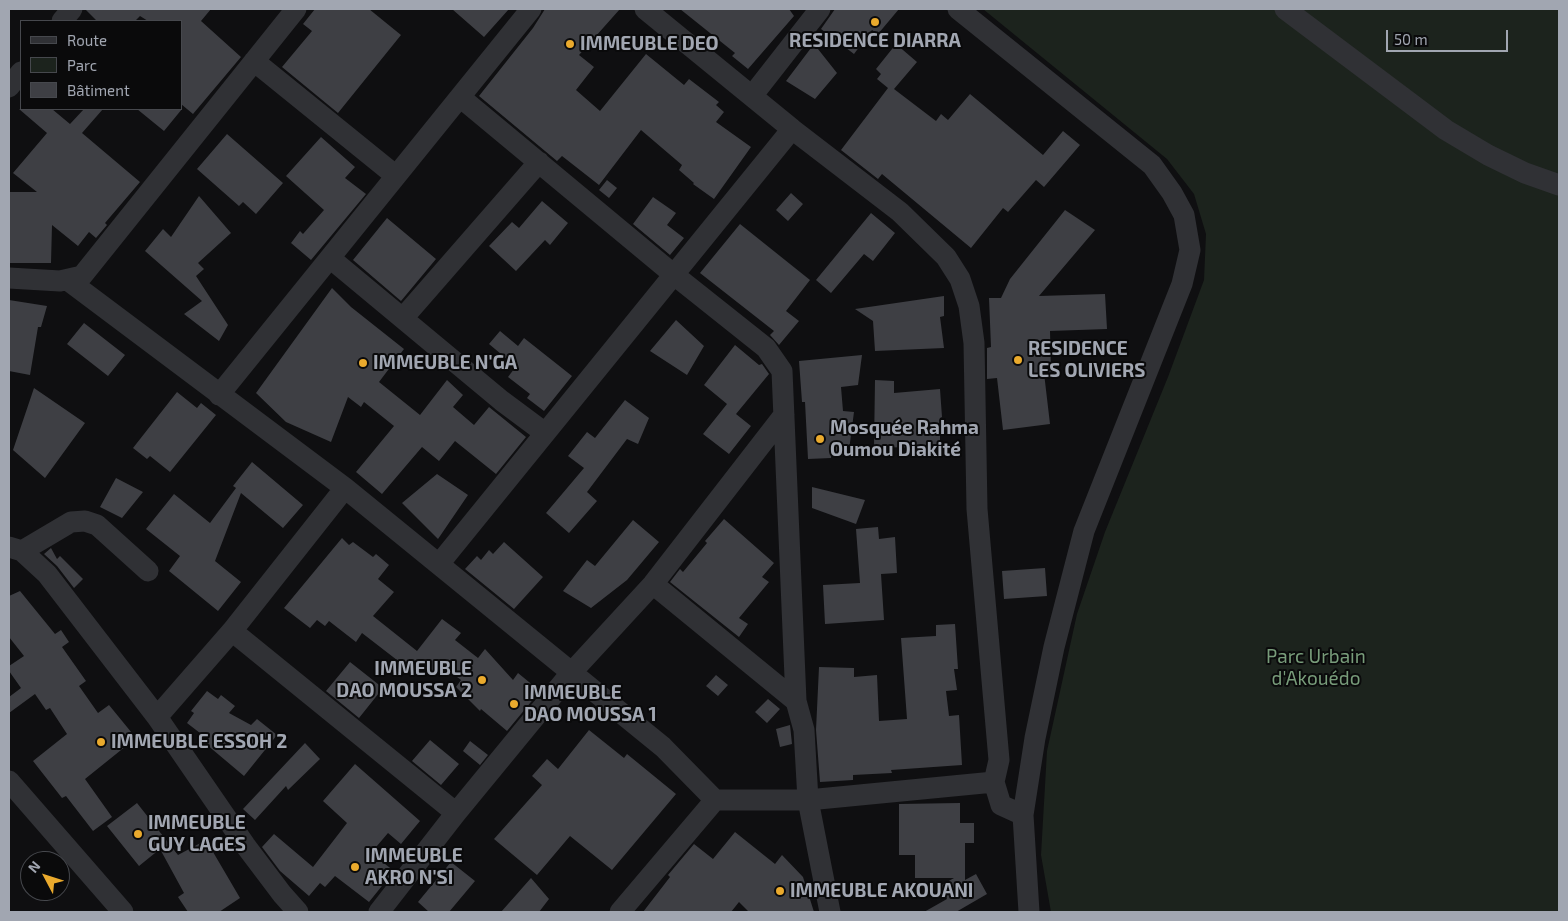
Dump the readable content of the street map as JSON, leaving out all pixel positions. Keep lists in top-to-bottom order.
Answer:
{
  "parks": ["Parc Urbain d'Akouédo"],
  "places": [
    "RESIDENCE DIARRA",
    "IMMEUBLE DEO",
    "RESIDENCE LES OLIVIERS",
    "IMMEUBLE N'GA",
    "Mosquée Rahma Oumou Diakité",
    "IMMEUBLE DAO MOUSSA 2",
    "IMMEUBLE DAO MOUSSA 1",
    "IMMEUBLE ESSOH 2",
    "IMMEUBLE GUY LAGES",
    "IMMEUBLE AKRO N'SI",
    "IMMEUBLE AKOUANI"
  ],
  "legend": ["Route", "Parc", "Bâtiment"],
  "scale_bar": "50 m",
  "north": "top left"
}
